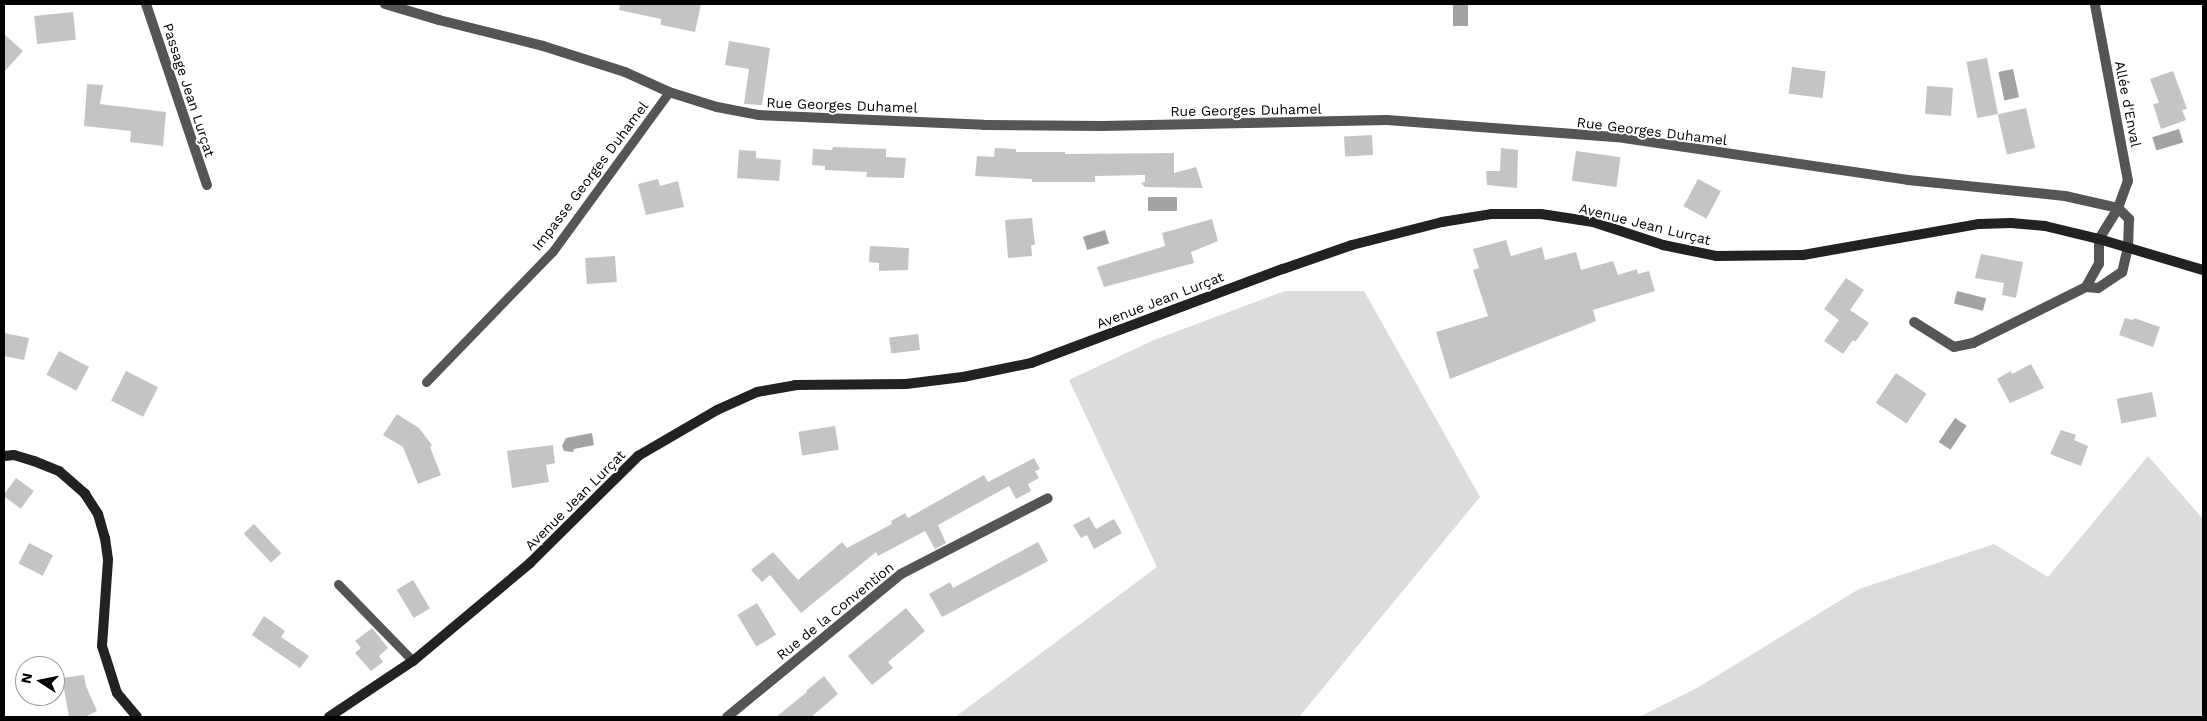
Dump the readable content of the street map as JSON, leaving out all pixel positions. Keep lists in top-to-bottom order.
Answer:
{
  "streets": {
    "main road": ["Avenue Jean Lurçat"],
    "street": [
      "Passage Jean Lurçat",
      "Allée d'Enval",
      "Rue Georges Duhamel",
      "Rue de la Convention"
    ],
    "lane": ["Impasse Georges Duhamel"]
  },
  "crossings": [
    ["Allée d'Enval", "Rue Georges Duhamel"],
    ["Rue Georges Duhamel", "Impasse Georges Duhamel"]
  ],
  "north": "left"
}
